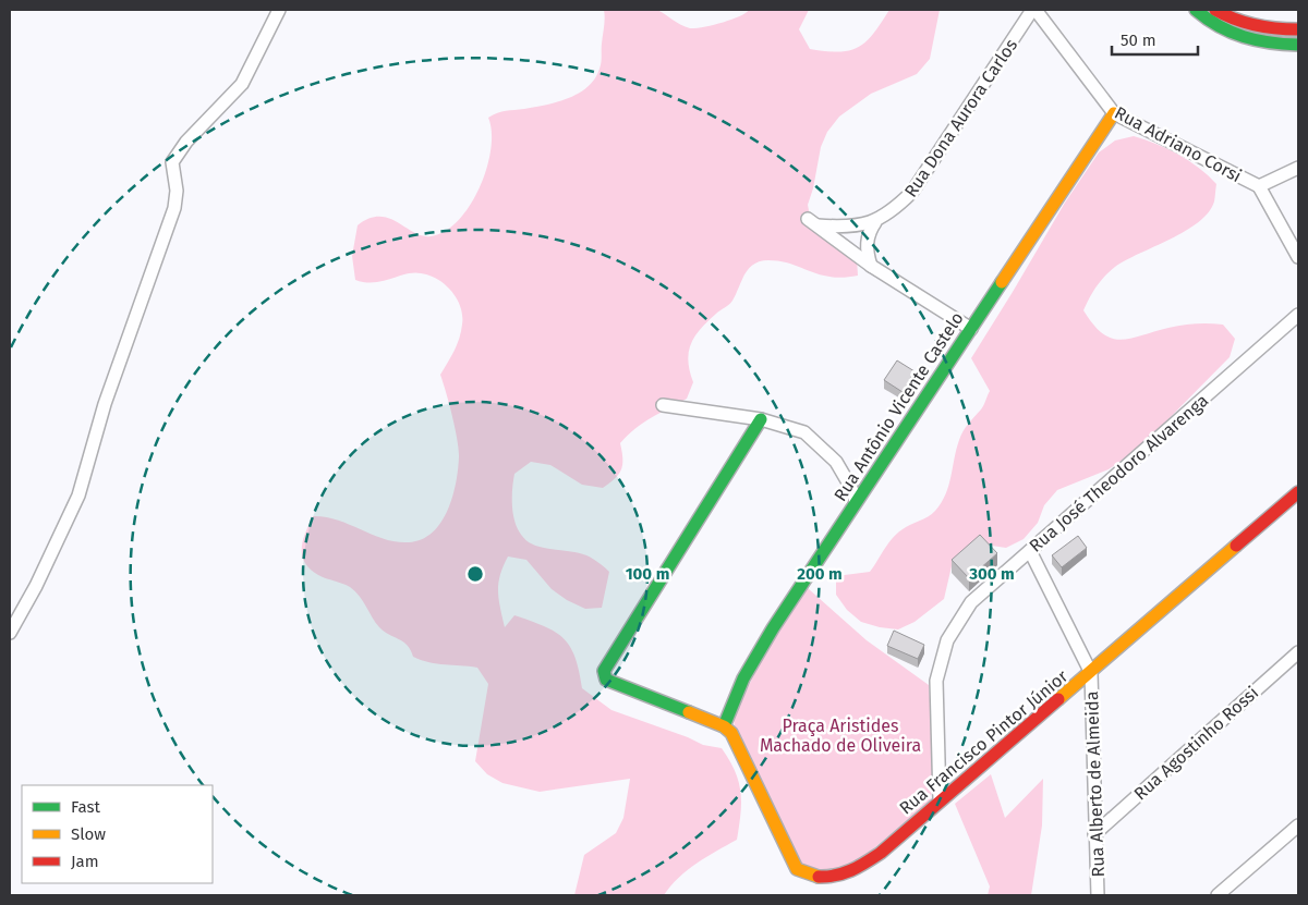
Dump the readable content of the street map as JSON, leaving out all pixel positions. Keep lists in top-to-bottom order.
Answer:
{
  "streets": {
    "street": [
      "Rua Dona Aurora Carlos",
      "Rua Adriano Corsi",
      "Rua Antônio Vicente Castelo",
      "Rua José Theodoro Alvarenga",
      "Rua Francisco Pintor Júnior",
      "Rua Agostinho Rossi",
      "Rua Alberto de Almeida"
    ]
  },
  "crossings": [
    ["Rua Dona Aurora Carlos", "Rua Adriano Corsi"],
    ["Rua Adriano Corsi", "Rua Antônio Vicente Castelo"],
    ["Rua Antônio Vicente Castelo", "Rua Francisco Pintor Júnior"],
    ["Rua José Theodoro Alvarenga", "Rua Francisco Pintor Júnior"],
    ["Rua Francisco Pintor Júnior", "Rua Alberto de Almeida"],
    ["Rua Agostinho Rossi", "Rua Alberto de Almeida"]
  ],
  "parks": ["Praça Aristides Machado de Oliveira"],
  "legend": ["Fast", "Slow", "Jam"],
  "scale_bar": "50 m",
  "rings": ["100 m", "200 m", "300 m"]
}
